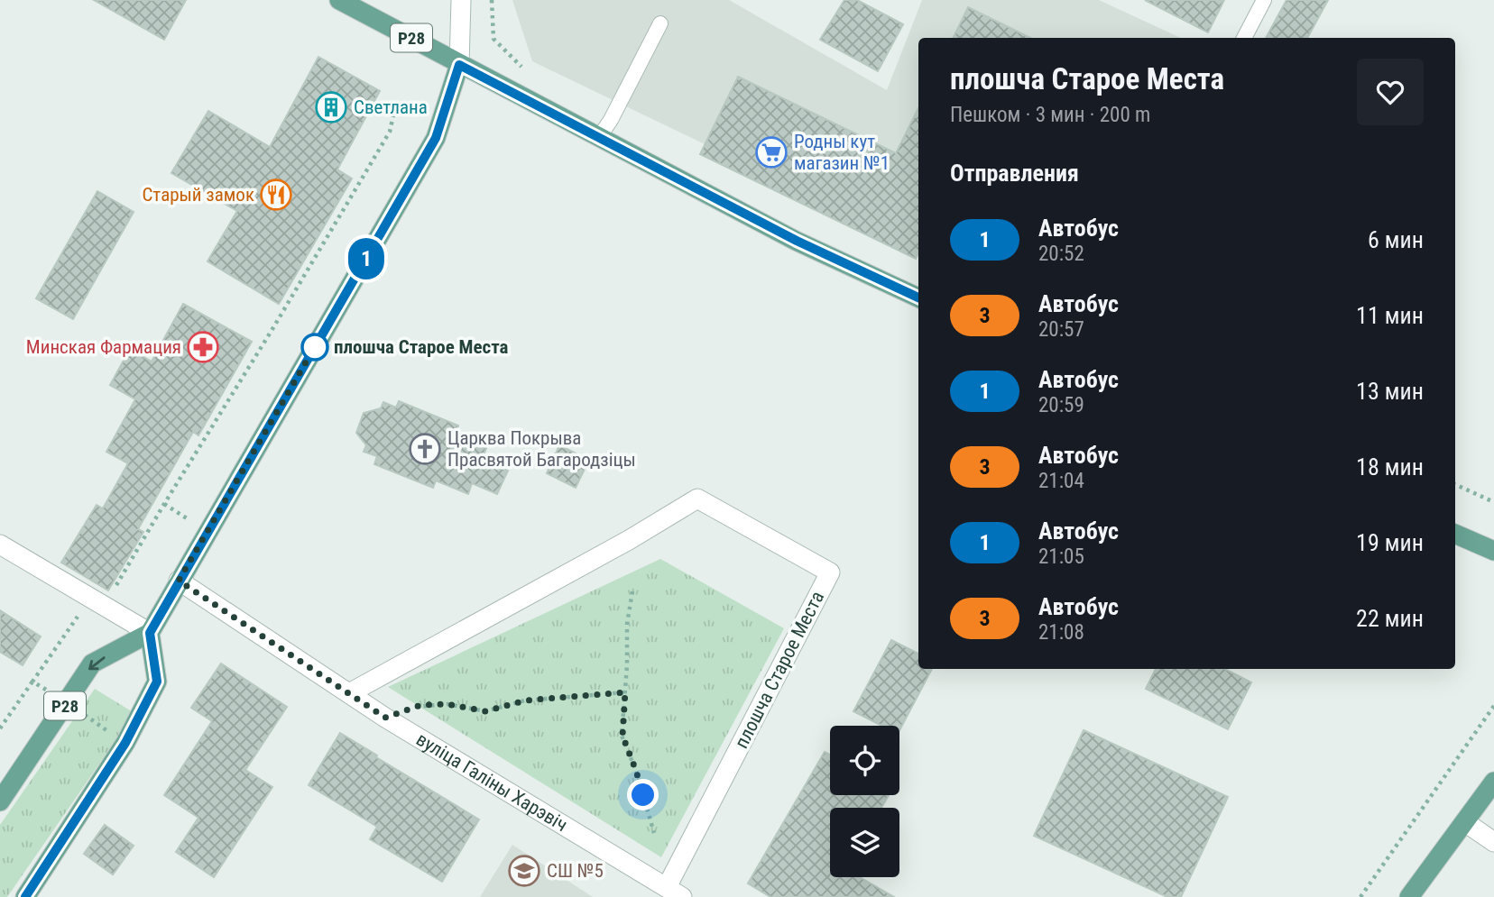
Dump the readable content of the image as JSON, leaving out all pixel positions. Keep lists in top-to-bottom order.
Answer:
{
  "streets": {
    "main road": ["Р28"],
    "street": ["плошча Старое Места", "вуліца Галіны Харэвіч"]
  },
  "crossings": [
    ["плошча Старое Места", "вуліца Галіны Харэвіч"]
  ],
  "places": {
    "building": ["Светлана"],
    "supermarket": ["Родны кут магазин №1"],
    "restaurant": ["Старый замок"],
    "pharmacy": ["Минская Фармация"],
    "other": ["плошча Старое Места"],
    "church": ["Царква Покрыва Прасвятой Багародзіцы"],
    "school or university": ["СШ №5"]
  },
  "lines": ["bus line 1"],
  "page": {
    "on_map": "1",
    "heading": [
      ["плошча Старое Места", "Пешком · 3 мин · 200 m"],
      "Отправления"
    ],
    "list": [
      {
        "mark": "1",
        "name": "Автобус",
        "note": "20:52",
        "value": "6 мин"
      },
      {
        "mark": "3",
        "name": "Автобус",
        "note": "20:57",
        "value": "11 мин"
      },
      {
        "mark": "1",
        "name": "Автобус",
        "note": "20:59",
        "value": "13 мин"
      },
      {
        "mark": "3",
        "name": "Автобус",
        "note": "21:04",
        "value": "18 мин"
      },
      {
        "mark": "1",
        "name": "Автобус",
        "note": "21:05",
        "value": "19 мин"
      },
      {
        "mark": "3",
        "name": "Автобус",
        "note": "21:08",
        "value": "22 мин"
      }
    ]
  }
}
